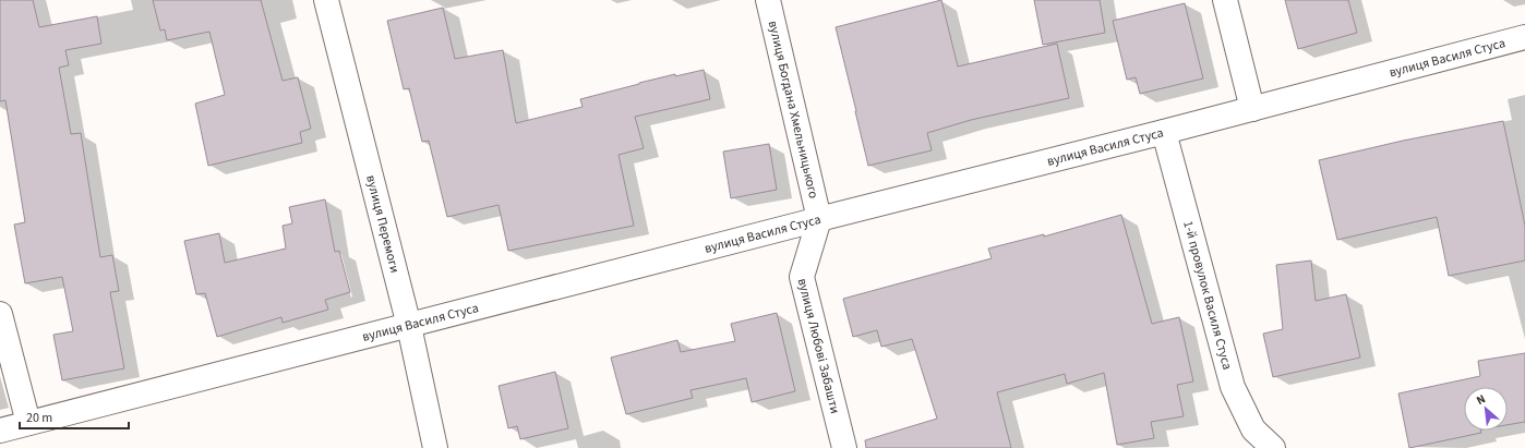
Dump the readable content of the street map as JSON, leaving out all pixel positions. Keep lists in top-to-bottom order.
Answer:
{
  "streets": {
    "street": [
      "вулиця Василя Стуса",
      "вулиця Богдана Хмельницького",
      "вулиця Перемоги",
      "1-й провулок Василя Стуса",
      "вулиця Любові Забашти"
    ]
  },
  "crossings": [
    ["вулиця Василя Стуса", "вулиця Богдана Хмельницького"],
    ["вулиця Василя Стуса", "вулиця Перемоги"],
    ["вулиця Василя Стуса", "1-й провулок Василя Стуса"],
    ["вулиця Василя Стуса", "вулиця Любові Забашти"],
    ["вулиця Богдана Хмельницького", "вулиця Любові Забашти"]
  ],
  "scale_bar": "20 m",
  "north": "top left"
}
